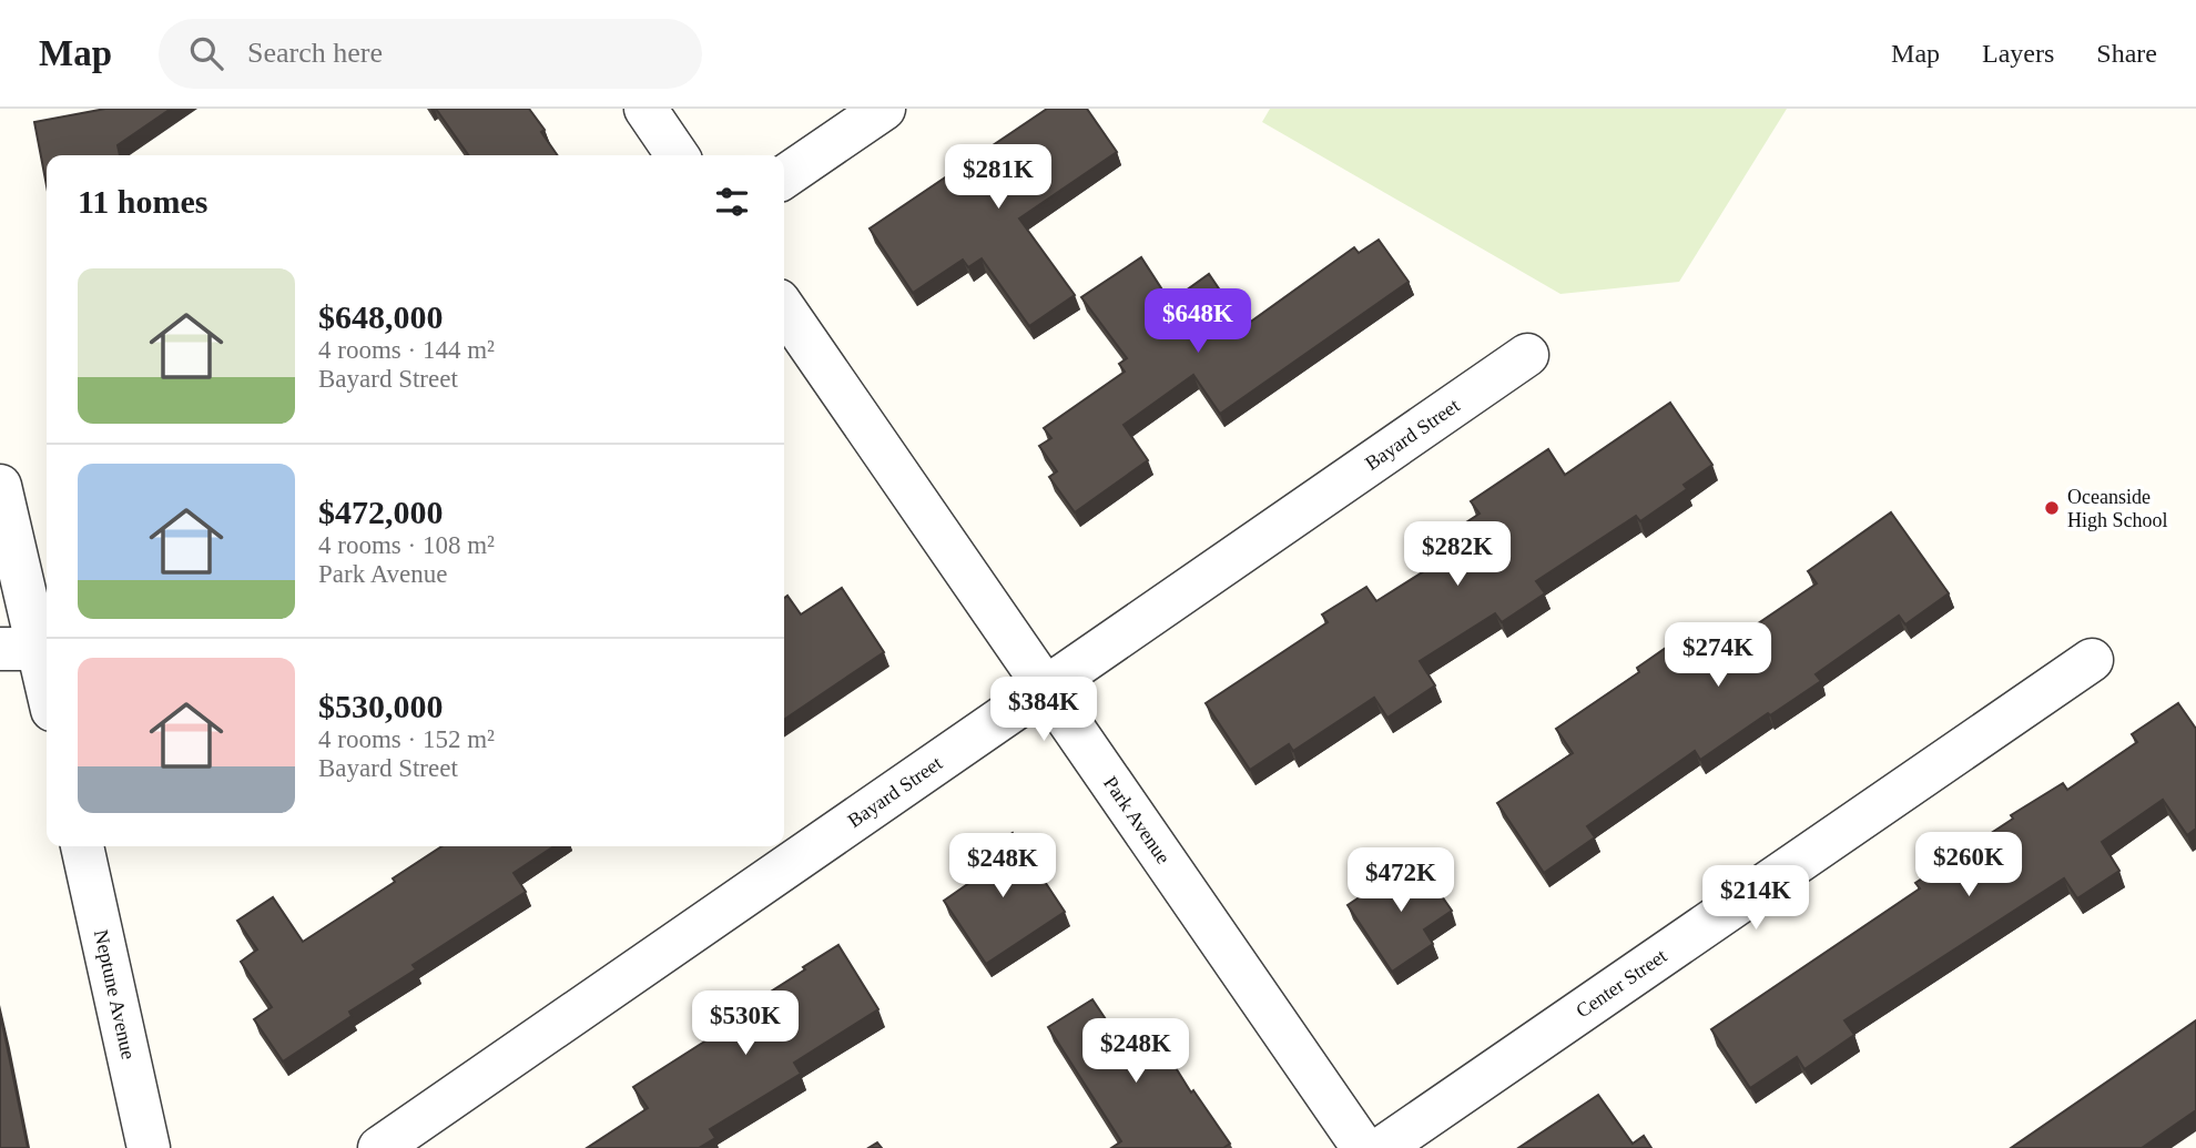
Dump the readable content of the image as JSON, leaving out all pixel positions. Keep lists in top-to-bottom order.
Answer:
{
  "streets": {
    "street": [
      "Bayard Street",
      "Park Avenue",
      "Center Street",
      "Neptune Avenue"
    ]
  },
  "crossings": [
    ["Bayard Street", "Park Avenue"]
  ],
  "places": ["Oceanside High School"],
  "page": {
    "header": "Map",
    "search": "Search here",
    "nav": ["Map", "Layers", "Share"],
    "price": [
      "$281K",
      "$648K",
      "$282K",
      "$274K",
      "$384K",
      "$260K",
      "$248K",
      "$472K",
      "$214K",
      "$530K",
      "$248K"
    ],
    "heading": "11 homes",
    "list": [
      {
        "name": "$648,000",
        "note": "4 rooms · 144 m² · Bayard Street"
      },
      {
        "name": "$472,000",
        "note": "4 rooms · 108 m² · Park Avenue"
      },
      {
        "name": "$530,000",
        "note": "4 rooms · 152 m² · Bayard Street"
      }
    ]
  }
}
